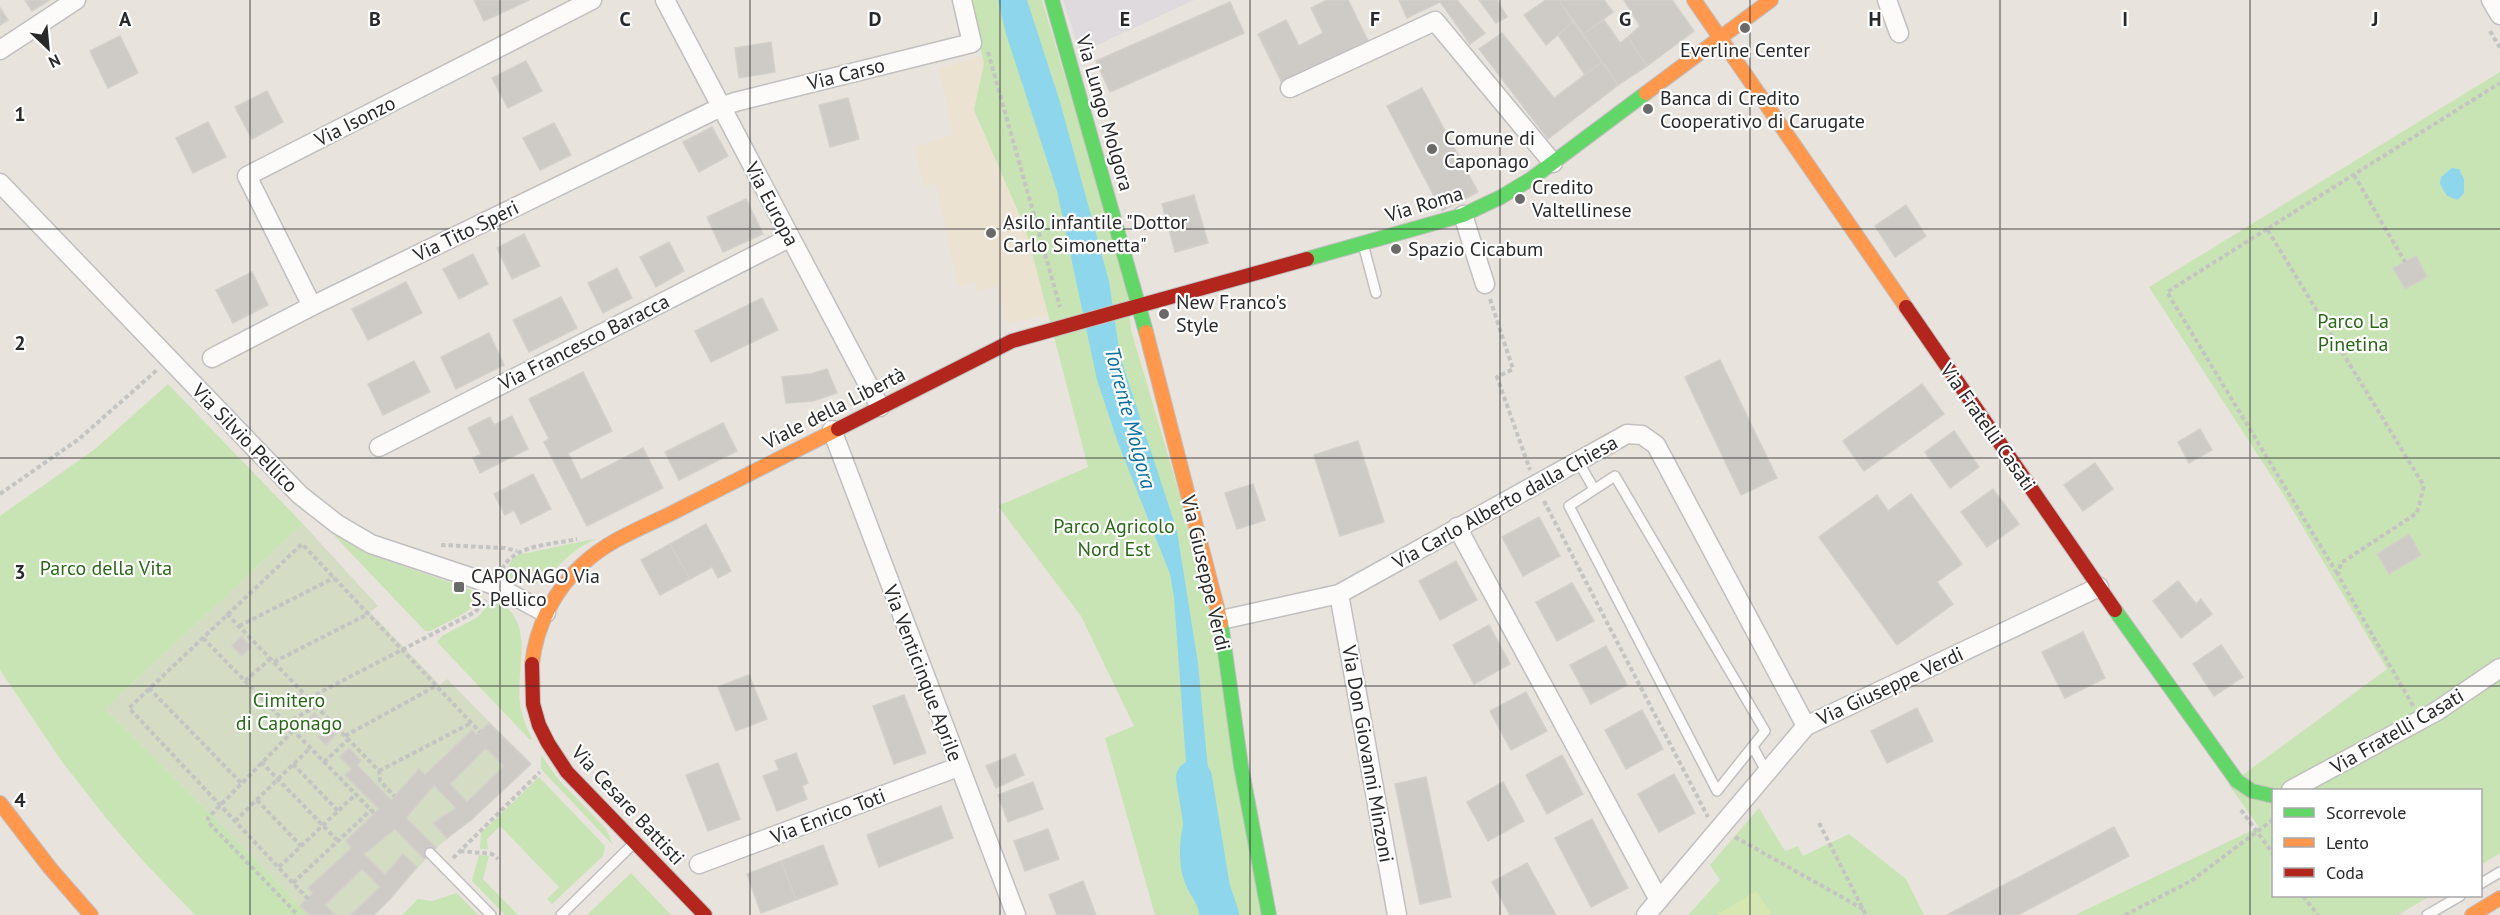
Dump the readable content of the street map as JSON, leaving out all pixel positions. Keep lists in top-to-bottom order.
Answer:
{
  "streets": {
    "street": [
      "Via Carso",
      "Via Lungo Molgora",
      "Via Isonzo",
      "Via Europa",
      "Via Roma",
      "Via Tito Speri",
      "Via Francesco Baracca",
      "Viale della Libertà",
      "Via Fratelli Casati",
      "Via Silvio Pellico",
      "Via Carlo Alberto dalla Chiesa",
      "Via Giuseppe Verdi",
      "Via Venticinque Aprile",
      "Via Don Giovanni Minzoni",
      "Via Cesare Battisti",
      "Via Enrico Toti"
    ]
  },
  "crossings": [
    ["Via Carso", "Via Europa"],
    ["Via Carso", "Via Tito Speri"],
    ["Via Lungo Molgora", "Via Roma"],
    ["Via Lungo Molgora", "Via Giuseppe Verdi"],
    ["Via Isonzo", "Via Tito Speri"],
    ["Via Europa", "Via Tito Speri"],
    ["Via Europa", "Via Francesco Baracca"],
    ["Via Europa", "Viale della Libertà"],
    ["Via Roma", "Viale della Libertà"],
    ["Via Roma", "Via Fratelli Casati"],
    ["Via Roma", "Via Giuseppe Verdi"],
    ["Viale della Libertà", "Via Venticinque Aprile"],
    ["Viale della Libertà", "Via Cesare Battisti"],
    ["Via Fratelli Casati", "Via Giuseppe Verdi"],
    ["Via Silvio Pellico", "Via Cesare Battisti"],
    ["Via Carlo Alberto dalla Chiesa", "Via Giuseppe Verdi"],
    ["Via Carlo Alberto dalla Chiesa", "Via Don Giovanni Minzoni"],
    ["Via Venticinque Aprile", "Via Enrico Toti"]
  ],
  "water": ["Torrente Molgora"],
  "parks": [
    "Parco La Pinetina",
    "Parco Agricolo Nord Est",
    "Parco della Vita",
    "Cimitero di Caponago"
  ],
  "places": {
    "other": [
      "Everline Center",
      "Banca di Credito Cooperativo di Carugate",
      "Comune di Caponago",
      "Credito Valtellinese",
      "Asilo infantile \"Dottor Carlo Simonetta\"",
      "Spazio Cicabum",
      "New Franco's Style"
    ],
    "transit": ["CAPONAGO Via S. Pellico"]
  },
  "legend": ["Scorrevole", "Lento", "Coda"],
  "north": "bottom right",
  "grid": {
    "columns": [
      "A",
      "B",
      "C",
      "D",
      "E",
      "F",
      "G",
      "H",
      "I",
      "J"
    ],
    "rows": [
      "1",
      "2",
      "3",
      "4"
    ]
  }
}
